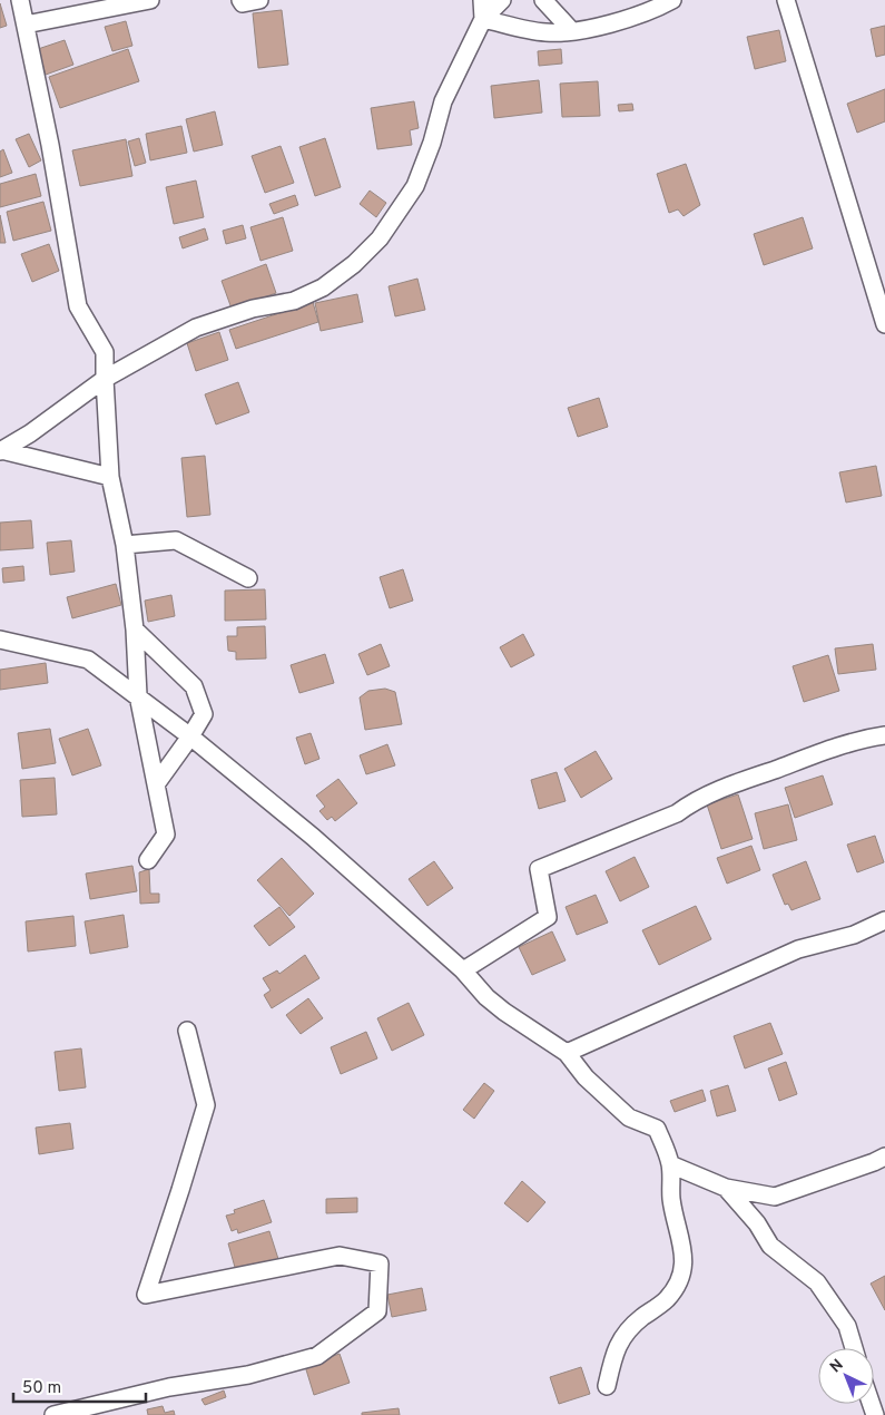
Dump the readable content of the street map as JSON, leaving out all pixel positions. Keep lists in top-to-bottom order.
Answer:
{
  "scale_bar": "50 m",
  "north": "top left"
}
